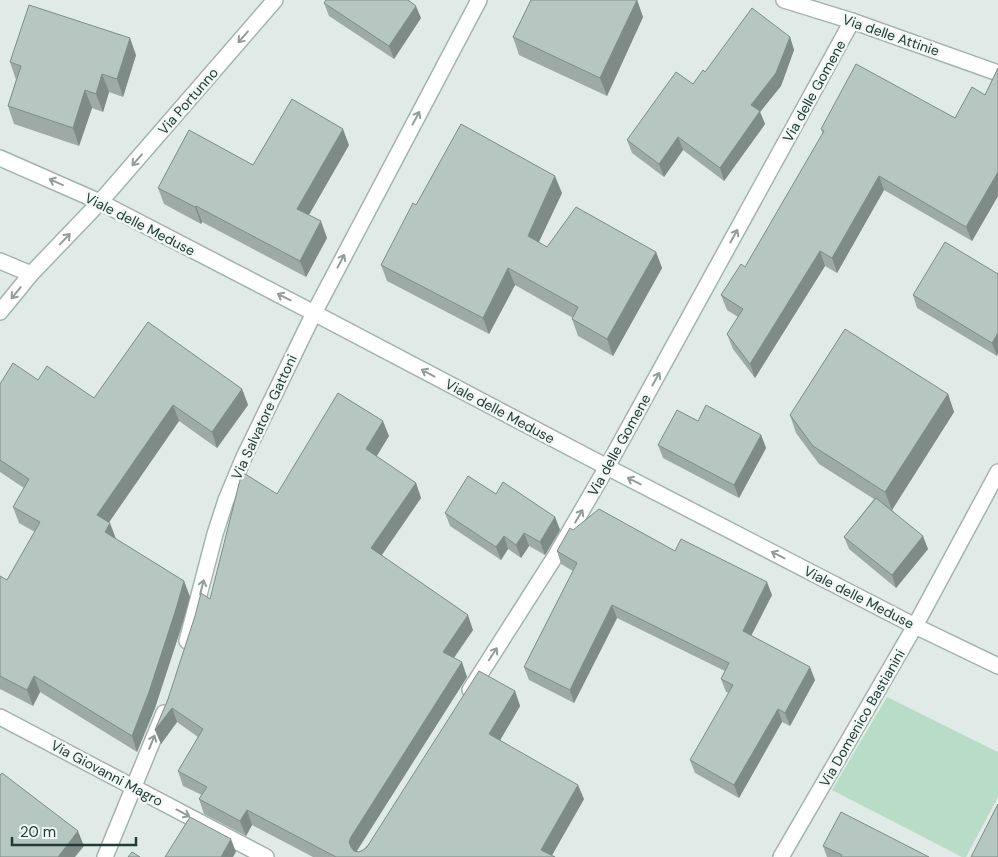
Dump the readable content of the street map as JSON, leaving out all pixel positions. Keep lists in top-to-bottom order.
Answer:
{
  "streets": {
    "street": [
      "Via delle Attinie",
      "Via delle Gomene",
      "Via Portunno",
      "Viale delle Meduse",
      "Via Salvatore Gattoni",
      "Via Domenico Bastianini",
      "Via Giovanni Magro"
    ]
  },
  "crossings": [
    ["Via delle Attinie", "Via delle Gomene"],
    ["Via delle Gomene", "Viale delle Meduse"],
    ["Via Portunno", "Viale delle Meduse"],
    ["Viale delle Meduse", "Via Salvatore Gattoni"],
    ["Viale delle Meduse", "Via Domenico Bastianini"]
  ],
  "one_way": [
    "Via delle Gomene",
    "Viale delle Meduse",
    "Via Salvatore Gattoni",
    "Via Giovanni Magro"
  ],
  "scale_bar": "20 m"
}
